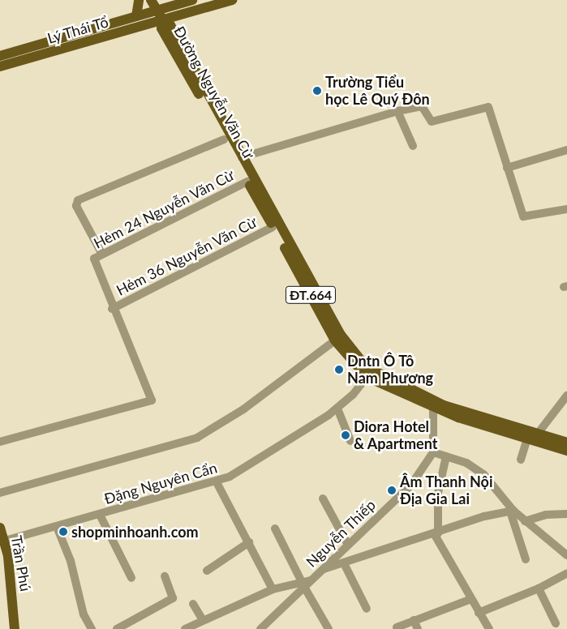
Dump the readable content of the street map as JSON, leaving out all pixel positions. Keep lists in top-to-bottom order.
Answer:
{
  "streets": {
    "main road": [
      "Lý Thái Tổ",
      "Đường Nguyễn Văn Cừ",
      "ĐT.664",
      "Trần Phú"
    ],
    "street": [
      "Hẻm 24 Nguyễn Văn Cừ",
      "Hẻm 36 Nguyễn Văn Cừ",
      "Đặng Nguyên Cẩn",
      "Nguyễn Thiếp"
    ]
  },
  "crossings": [
    ["Lý Thái Tổ", "Đường Nguyễn Văn Cừ"],
    ["Lý Thái Tổ", "ĐT.664"],
    ["Đường Nguyễn Văn Cừ", "Hẻm 24 Nguyễn Văn Cừ"],
    ["Đường Nguyễn Văn Cừ", "Hẻm 36 Nguyễn Văn Cừ"],
    ["Đường Nguyễn Văn Cừ", "ĐT.664"],
    ["Đường Nguyễn Văn Cừ", "Đặng Nguyên Cẩn"],
    ["Hẻm 24 Nguyễn Văn Cừ", "Hẻm 36 Nguyễn Văn Cừ"],
    ["Đặng Nguyên Cẩn", "Trần Phú"]
  ],
  "places": [
    "Trường Tiểu học Lê Quý Đôn",
    "Dntn Ô Tô Nam Phương",
    "Diora Hotel & Apartment",
    "Âm Thanh Nội Địa Gia Lai",
    "shopminhoanh.com"
  ]
}
